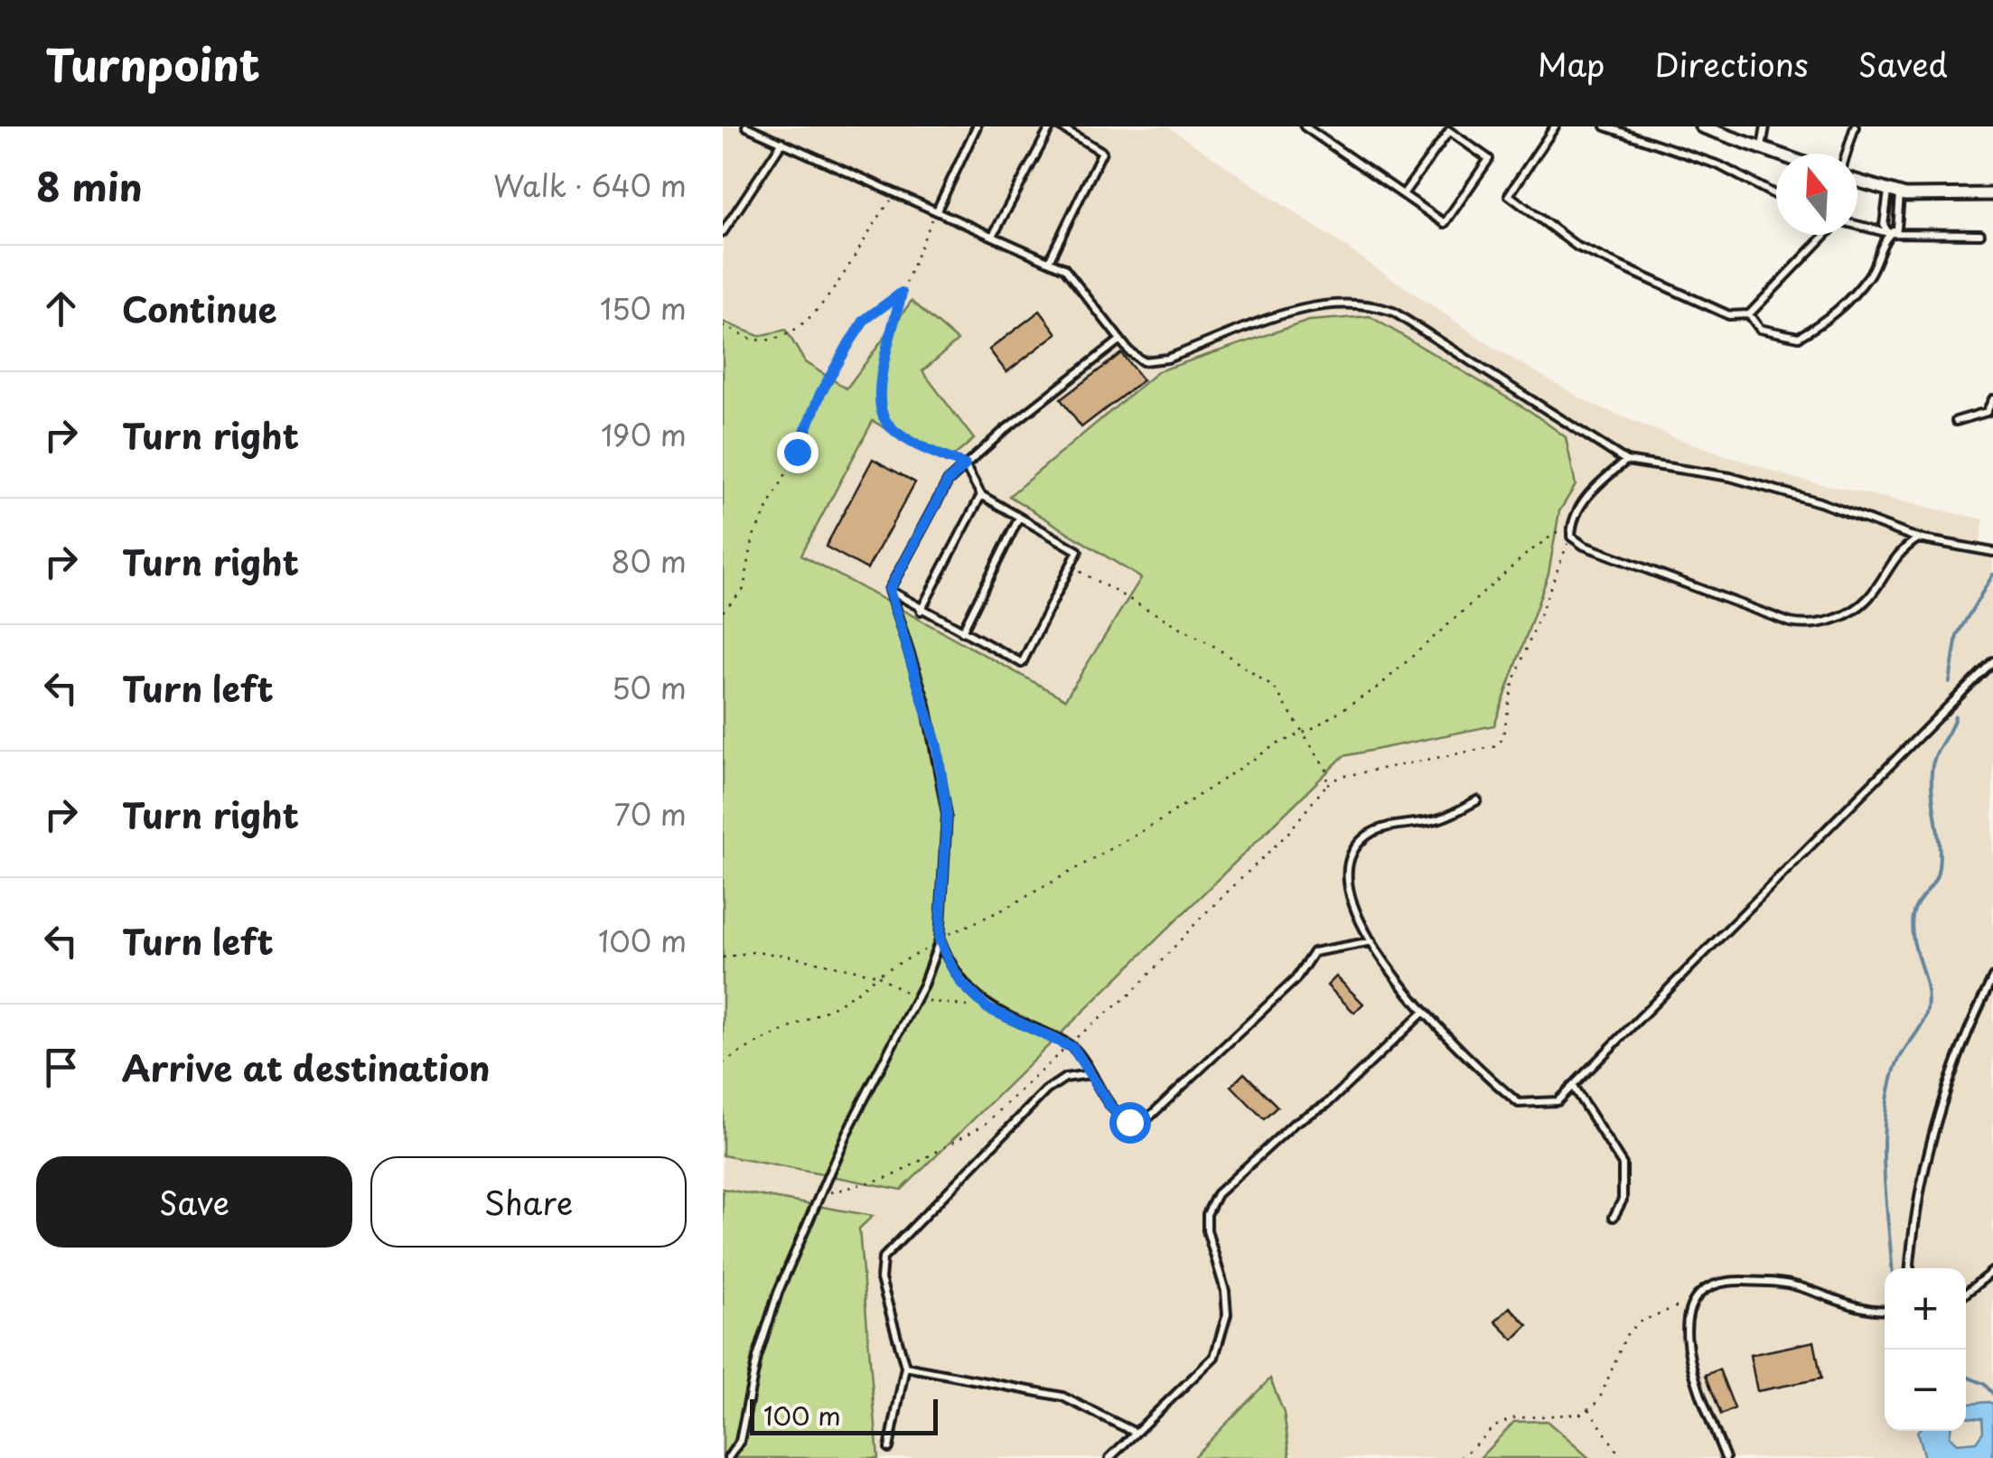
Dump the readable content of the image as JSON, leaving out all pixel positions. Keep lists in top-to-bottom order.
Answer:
{
  "scale_bar": "100 m",
  "north": "top",
  "page": {
    "header": "Turnpoint",
    "nav": ["Map", "Directions", "Saved"],
    "heading": ["8 min", "Walk · 640 m"],
    "list": [
      ["Continue", "150 m"],
      ["Turn right", "190 m"],
      ["Turn right", "80 m"],
      ["Turn left", "50 m"],
      ["Turn right", "70 m"],
      ["Turn left", "100 m"],
      "Arrive at destination"
    ],
    "buttons": ["Save", "Share"],
    "map_buttons": ["+", "−"],
    "scale": "100 m"
  }
}
